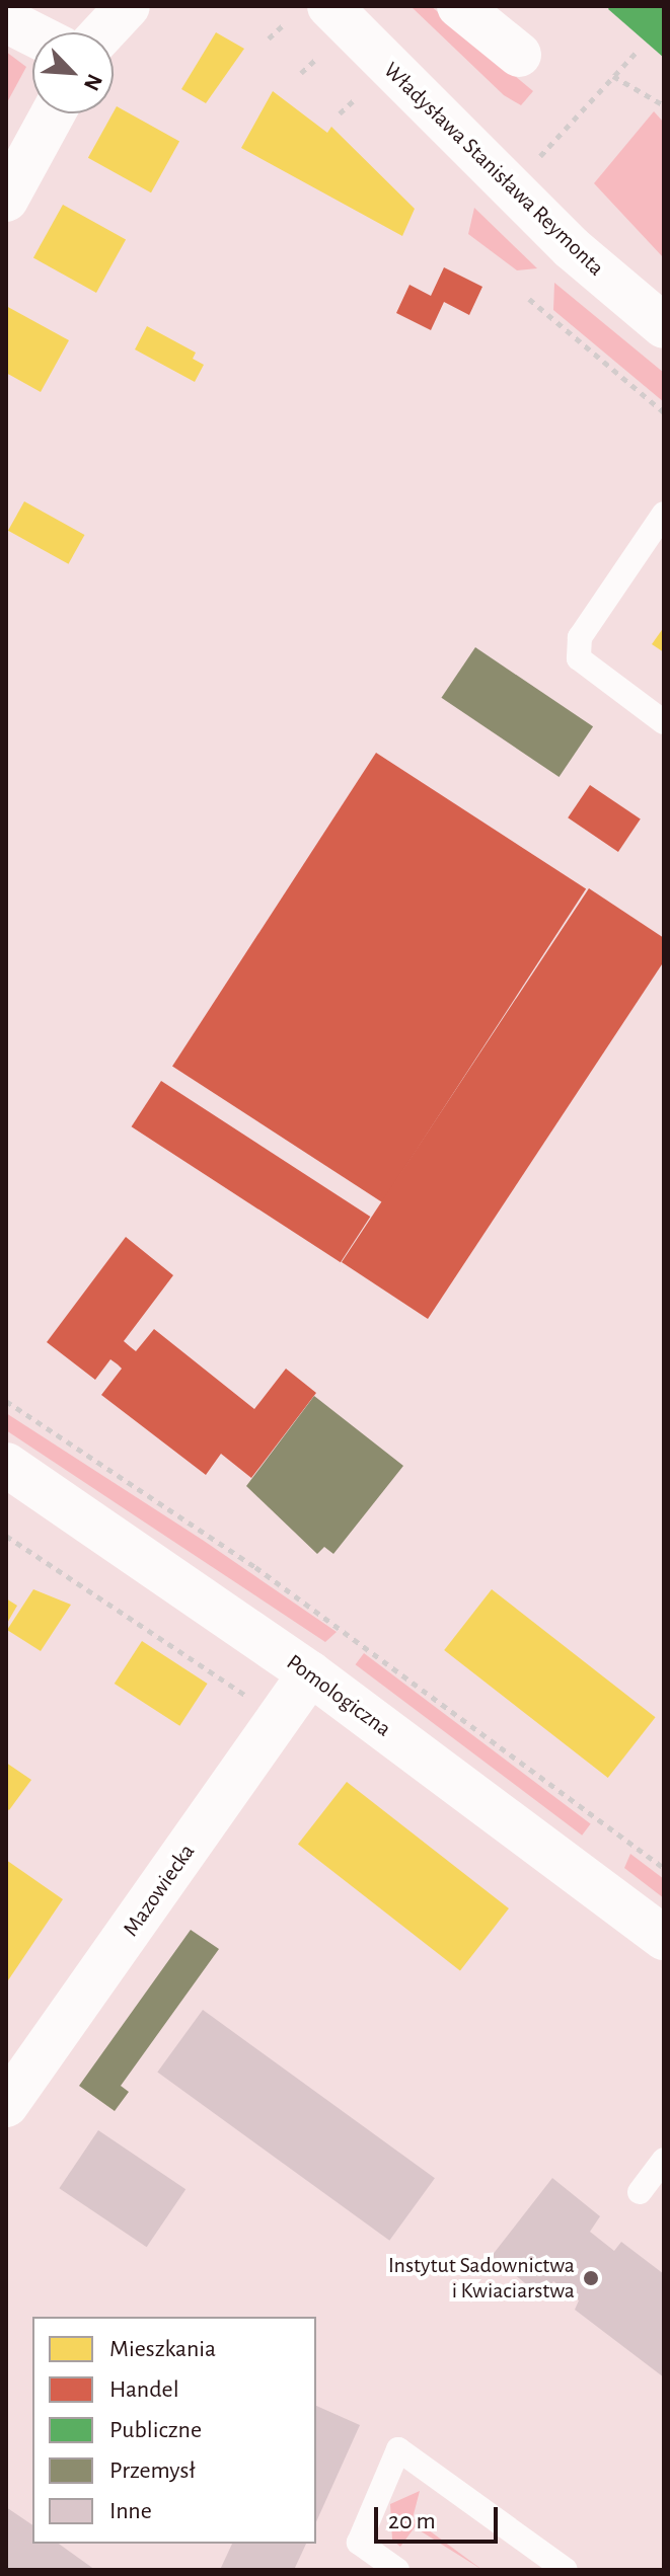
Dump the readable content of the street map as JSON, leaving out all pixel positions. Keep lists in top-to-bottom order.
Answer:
{
  "streets": {
    "street": ["Władysława Stanisława Reymonta", "Pomologiczna", "Mazowiecka"]
  },
  "crossings": [
    ["Pomologiczna", "Mazowiecka"]
  ],
  "places": ["Instytut Sadownictwa i Kwiaciarstwa"],
  "legend": [
    "Mieszkania",
    "Handel",
    "Publiczne",
    "Przemysł",
    "Inne"
  ],
  "scale_bar": "20 m",
  "north": "bottom right"
}
